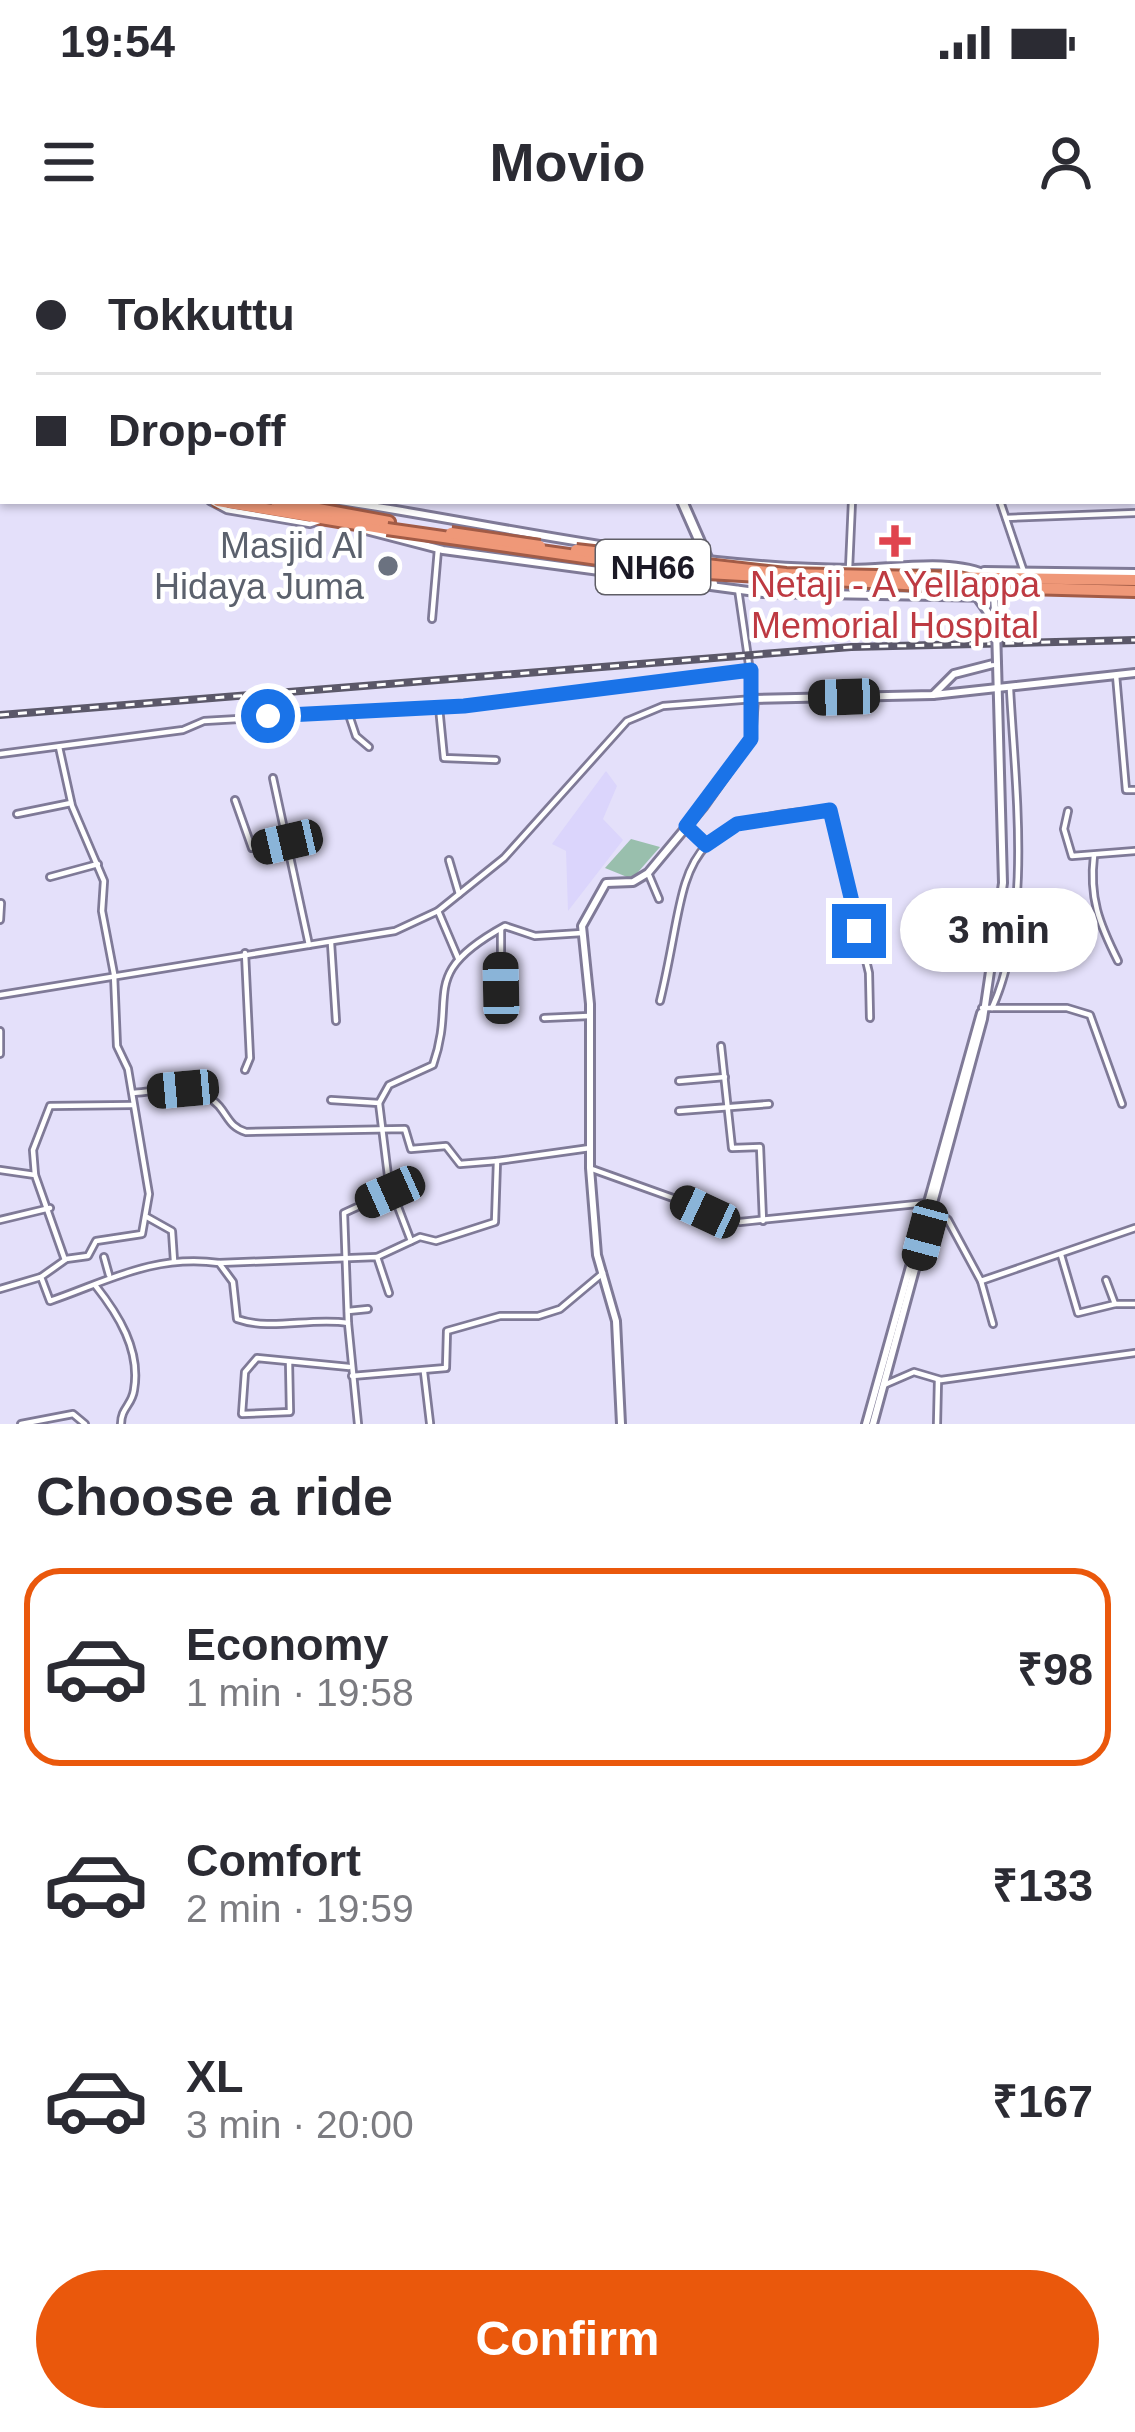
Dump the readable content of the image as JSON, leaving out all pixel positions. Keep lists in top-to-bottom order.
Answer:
{
  "streets": {
    "highway": ["NH66"]
  },
  "places": {
    "health": ["Netaji - A Yellappa Memorial Hospital"],
    "other": ["Masjid Al Hidaya Juma"]
  },
  "page": {
    "status": "19:54",
    "header": "Movio",
    "banner": ["Tokkuttu", "Drop-off"],
    "bubble": "3 min",
    "heading": "Choose a ride",
    "list": [
      {
        "name": "Economy",
        "note": "1 min · 19:58",
        "value": "₹98"
      },
      {
        "name": "Comfort",
        "note": "2 min · 19:59",
        "value": "₹133"
      },
      {
        "name": "XL",
        "note": "3 min · 20:00",
        "value": "₹167"
      }
    ],
    "buttons": "Confirm"
  }
}
